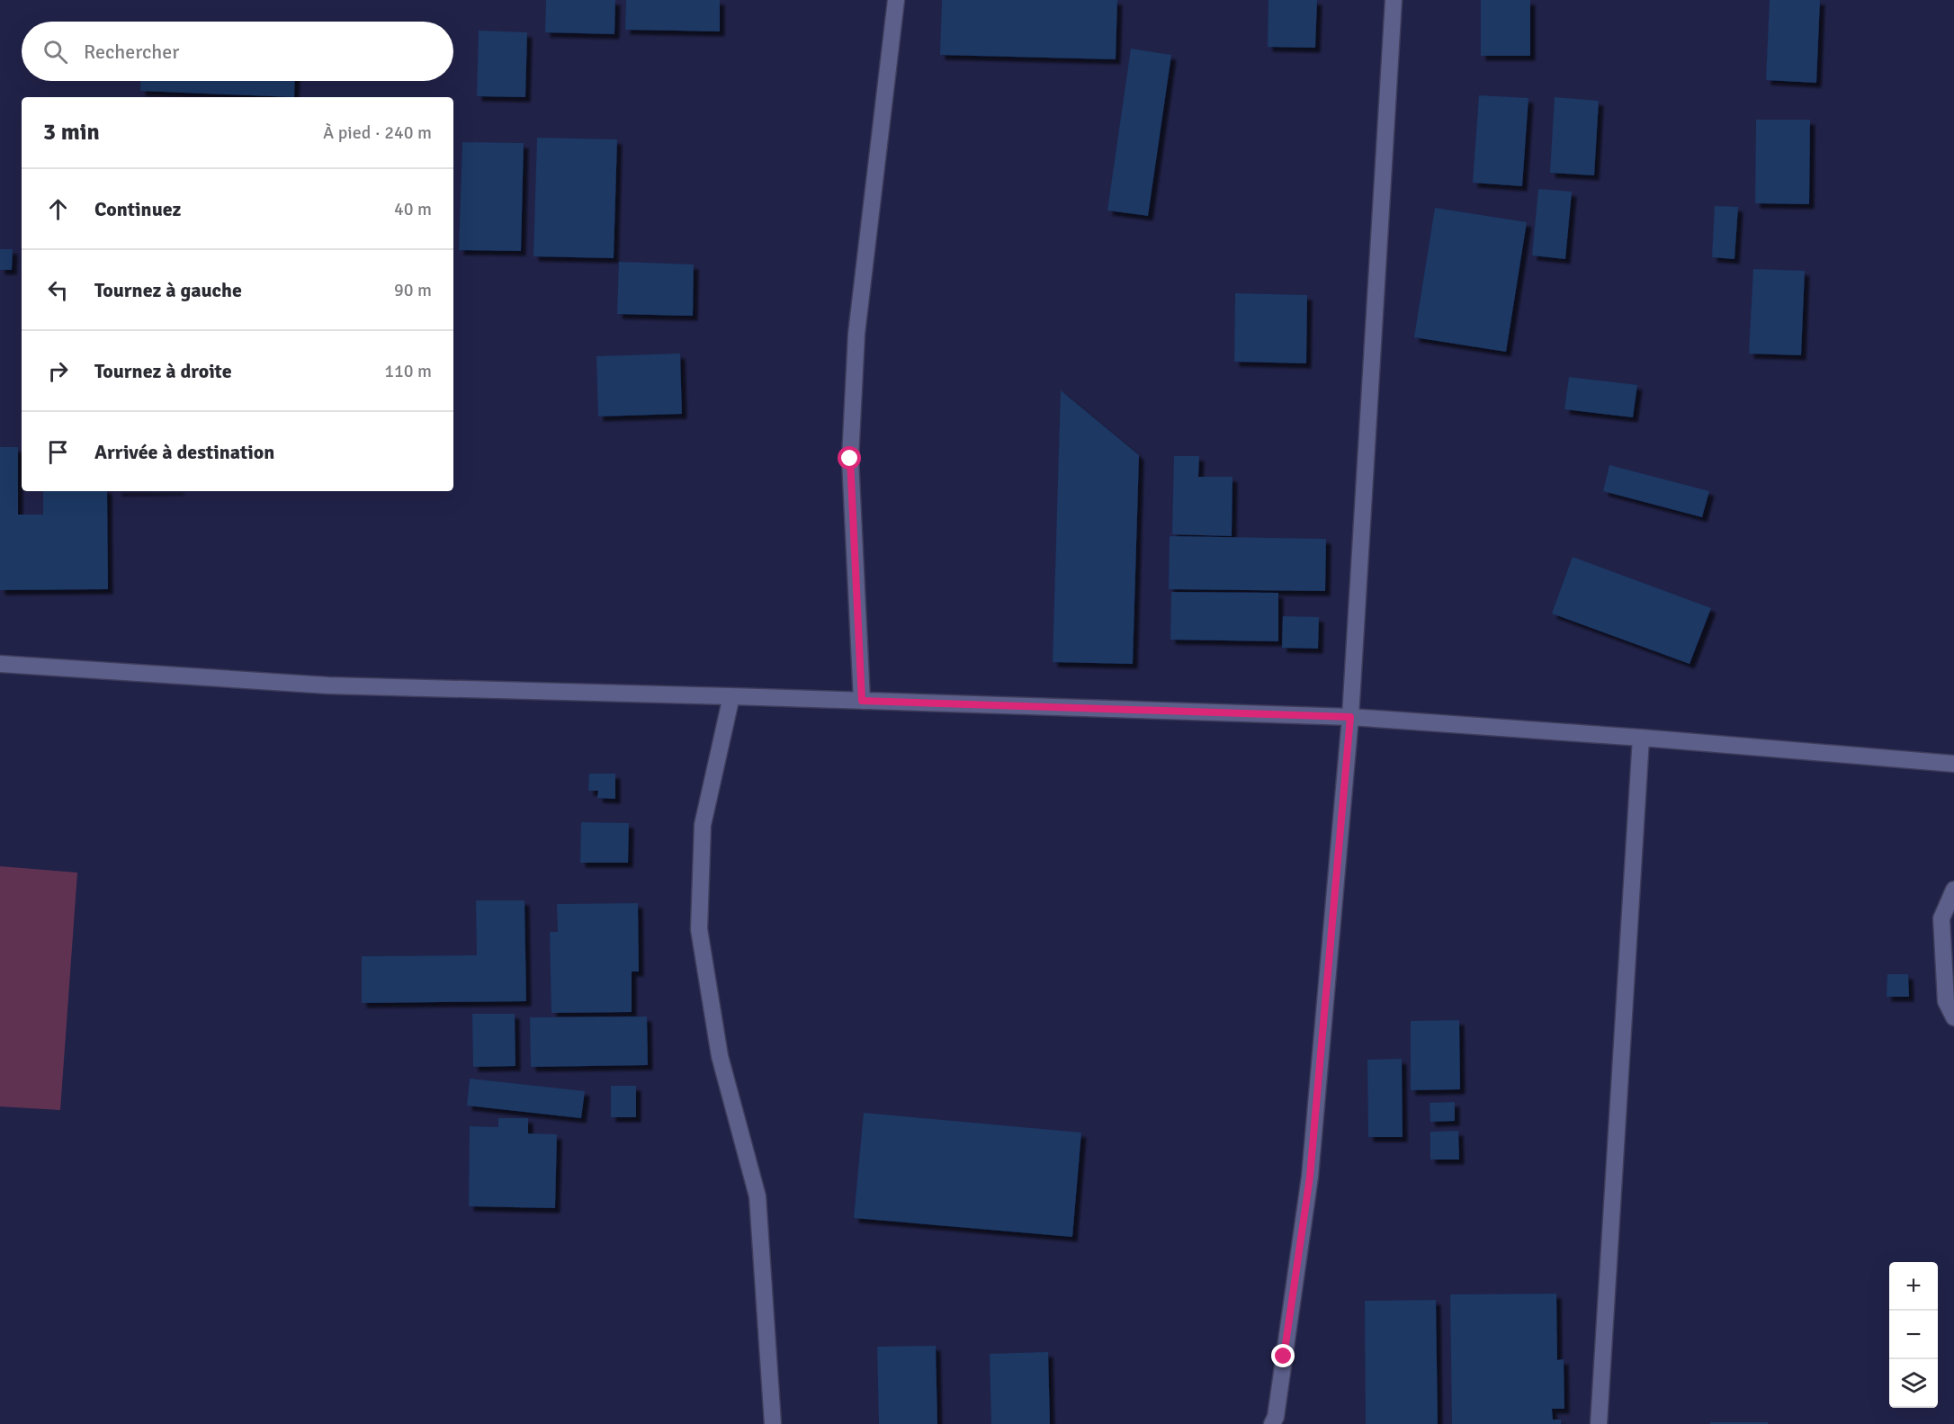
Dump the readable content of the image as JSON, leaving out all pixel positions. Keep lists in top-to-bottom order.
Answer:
{
  "page": {
    "search": "Rechercher",
    "heading": ["3 min", "À pied · 240 m"],
    "list": [
      ["Continuez", "40 m"],
      ["Tournez à gauche", "90 m"],
      ["Tournez à droite", "110 m"],
      "Arrivée à destination"
    ],
    "map_buttons": ["+", "−"]
  }
}
